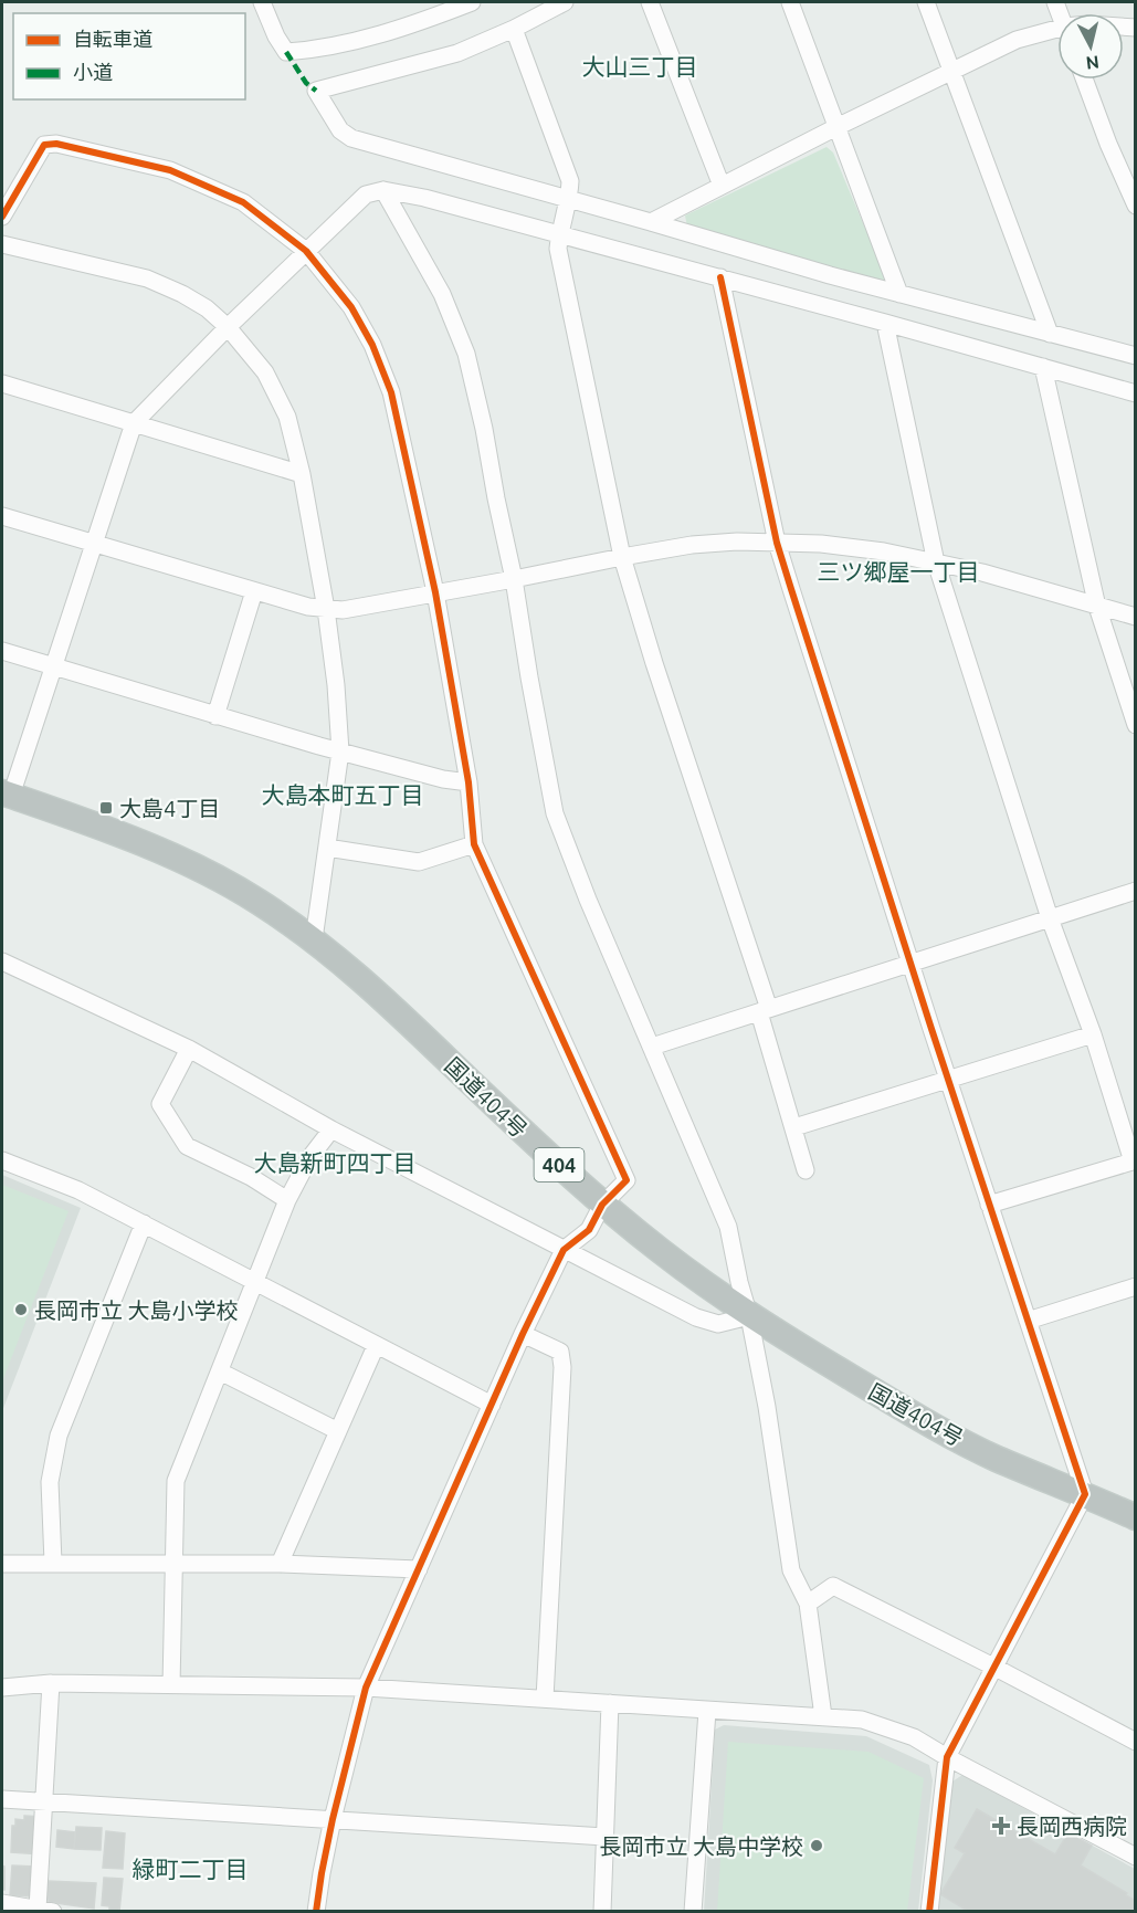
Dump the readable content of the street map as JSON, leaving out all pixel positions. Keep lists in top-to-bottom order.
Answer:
{
  "streets": {
    "highway": ["国道404号", "404"]
  },
  "districts": [
    "大山三丁目",
    "三ツ郷屋一丁目",
    "大島本町五丁目",
    "大島新町四丁目",
    "緑町二丁目"
  ],
  "places": {
    "transit": ["大島4丁目"],
    "other": ["長岡市立 大島小学校", "長岡市立 大島中学校"],
    "health": ["長岡西病院"]
  },
  "legend": ["自転車道", "小道"],
  "north": "bottom"
}
